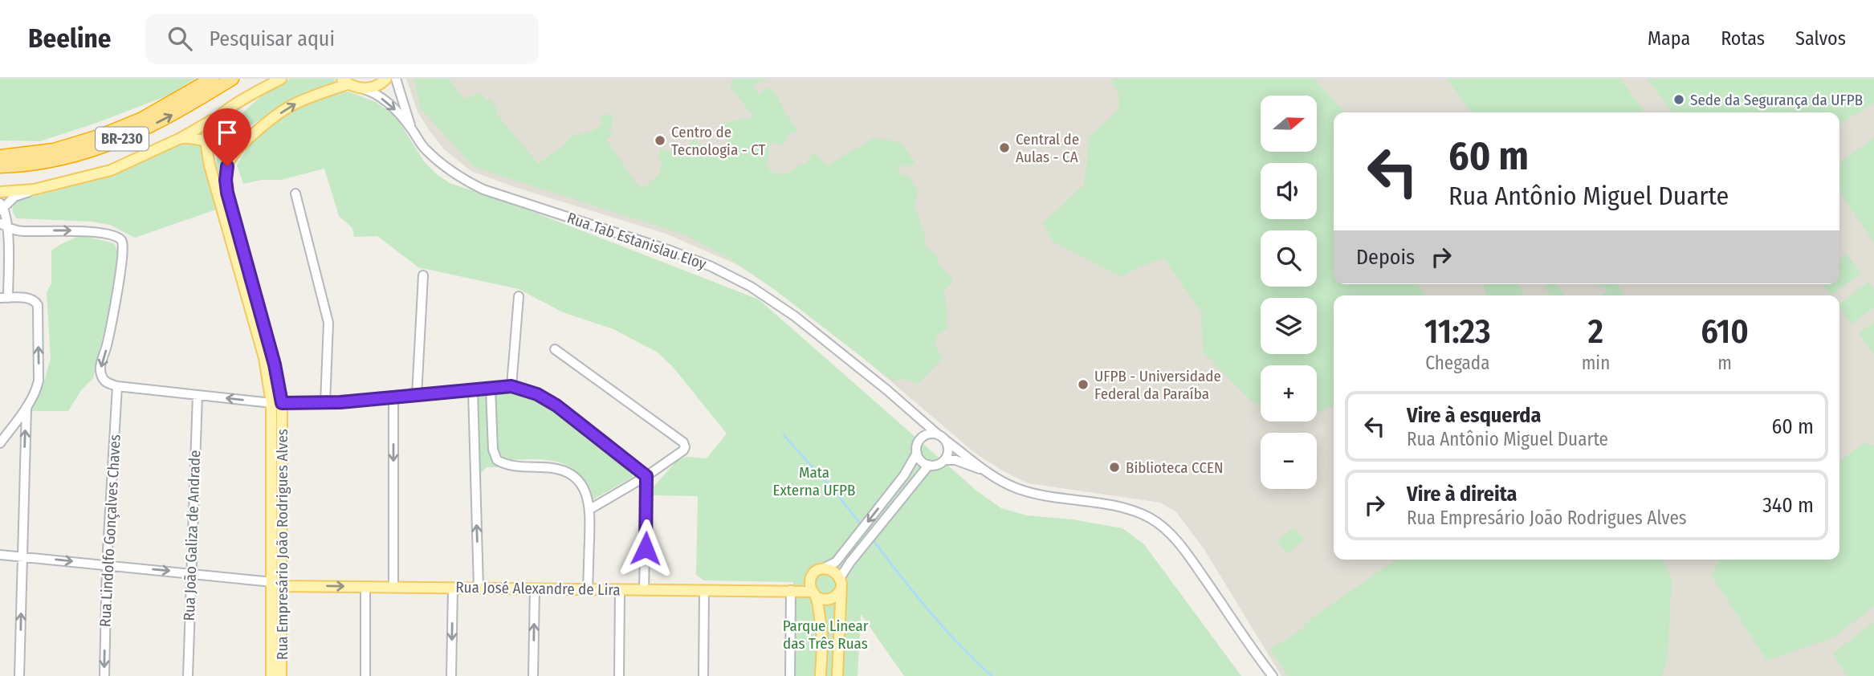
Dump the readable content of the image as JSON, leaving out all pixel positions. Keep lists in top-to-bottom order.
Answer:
{
  "streets": {
    "highway": ["BR-230"],
    "main road": ["Rua Empresário João Rodrigues Alves", "Rua José Alexandre de Lira"],
    "street": ["Rua Tab Estanislau Eloy", "Rua Lindolfo Gonçalves Chaves", "Rua João Galiza de Andrade"]
  },
  "crossings": [
    ["Rua Empresário João Rodrigues Alves", "Rua José Alexandre de Lira"]
  ],
  "one_way": ["Rua Lindolfo Gonçalves Chaves"],
  "parks": ["Mata Externa UFPB", "Parque Linear das Três Ruas"],
  "places": [
    "Sede da Segurança da UFPB",
    "Centro de Tecnologia - CT",
    "Central de Aulas - CA",
    "UFPB - Universidade Federal da Paraíba",
    "Biblioteca CCEN"
  ],
  "north": "right",
  "page": {
    "header": "Beeline",
    "search": "Pesquisar aqui",
    "nav": ["Mapa", "Rotas", "Salvos"],
    "map_buttons": ["+", "−"],
    "turn": ["60 m", "Rua Antônio Miguel Duarte"],
    "then": "Depois",
    "eta": [
      "11:23",
      "Chegada",
      "2",
      "min",
      "610",
      "m"
    ],
    "list": [
      {
        "name": "Vire à esquerda",
        "note": "Rua Antônio Miguel Duarte",
        "value": "60 m"
      },
      {
        "name": "Vire à direita",
        "note": "Rua Empresário João Rodrigues Alves",
        "value": "340 m"
      }
    ]
  }
}
